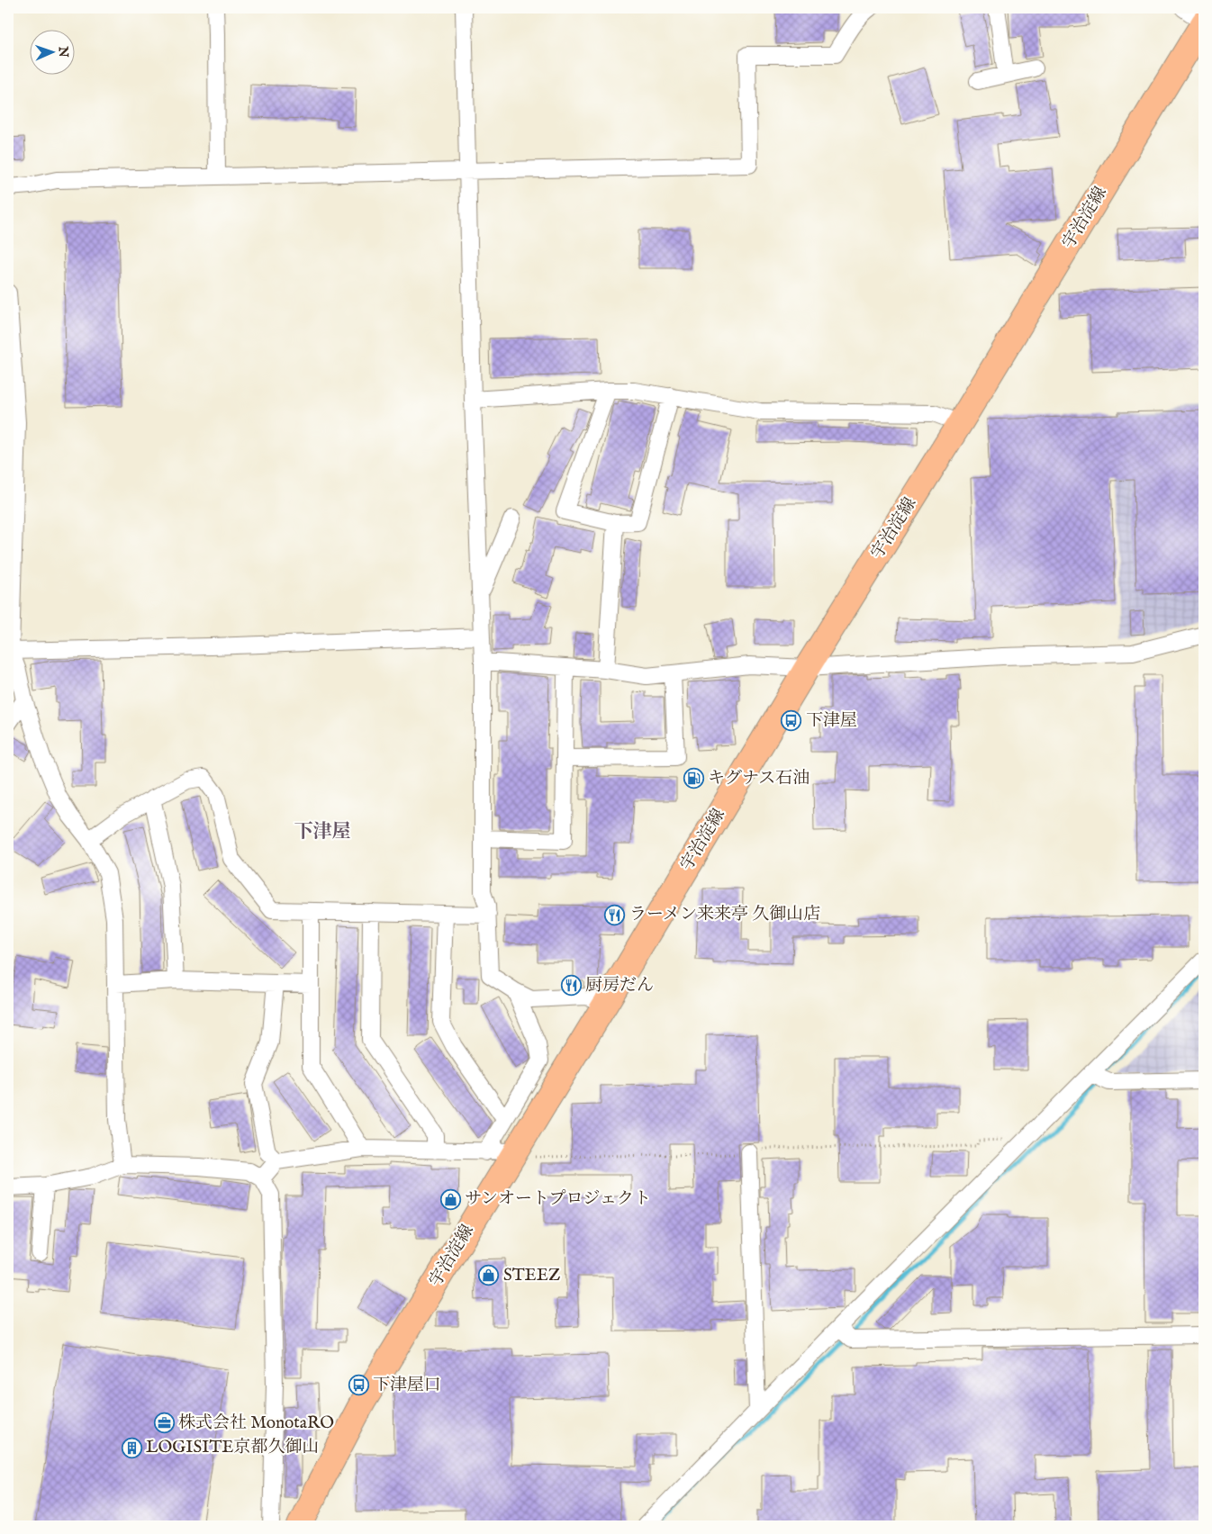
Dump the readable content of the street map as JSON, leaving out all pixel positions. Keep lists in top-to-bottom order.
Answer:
{
  "streets": {
    "main road": ["宇治淀線"]
  },
  "districts": ["下津屋"],
  "places": {
    "bus stop": ["下津屋", "下津屋口"],
    "fuel station": ["キグナス石油"],
    "restaurant": ["ラーメン来来亭 久御山店", "厨房だん"],
    "shop": ["サンオートプロジェクト", "STEEZ"],
    "office": ["株式会社 MonotaRO"],
    "building": ["LOGISITE京都久御山"]
  },
  "north": "right"
}
